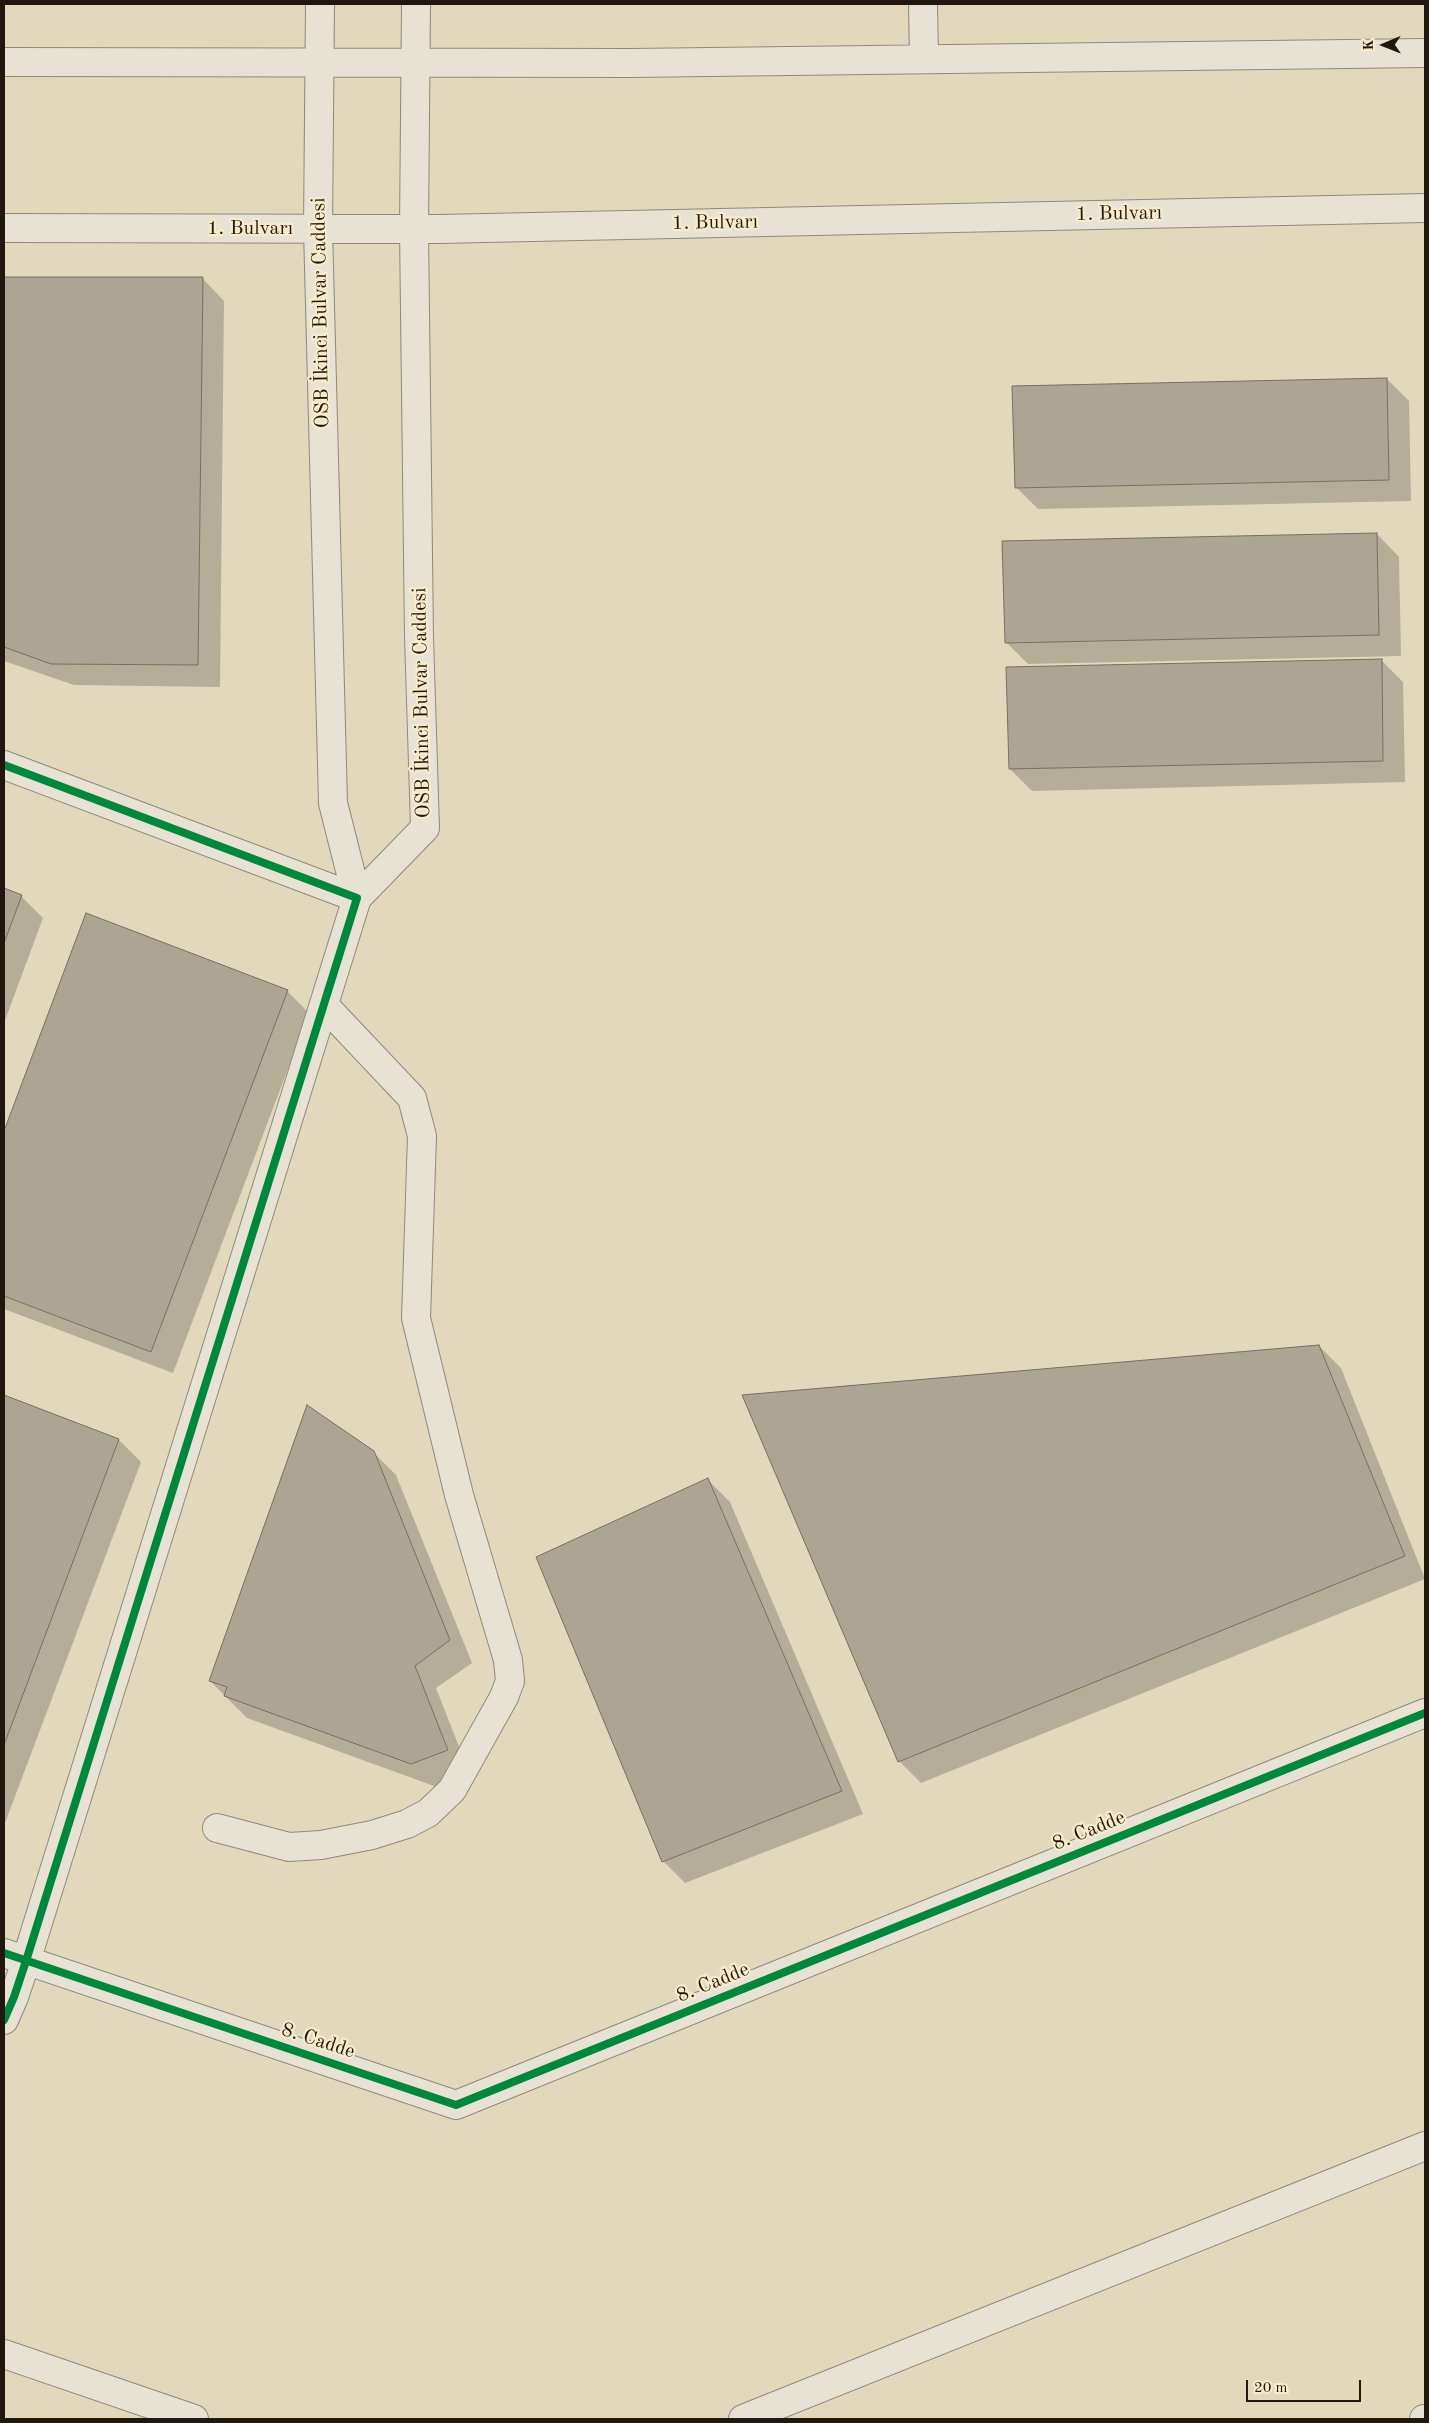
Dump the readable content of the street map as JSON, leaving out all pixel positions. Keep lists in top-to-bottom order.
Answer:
{
  "streets": {
    "street": ["1. Bulvarı", "OSB İkinci Bulvar Caddesi", "8. Cadde"]
  },
  "crossings": [
    ["1. Bulvarı", "OSB İkinci Bulvar Caddesi"]
  ],
  "scale_bar": "20 m",
  "north": "left"
}
